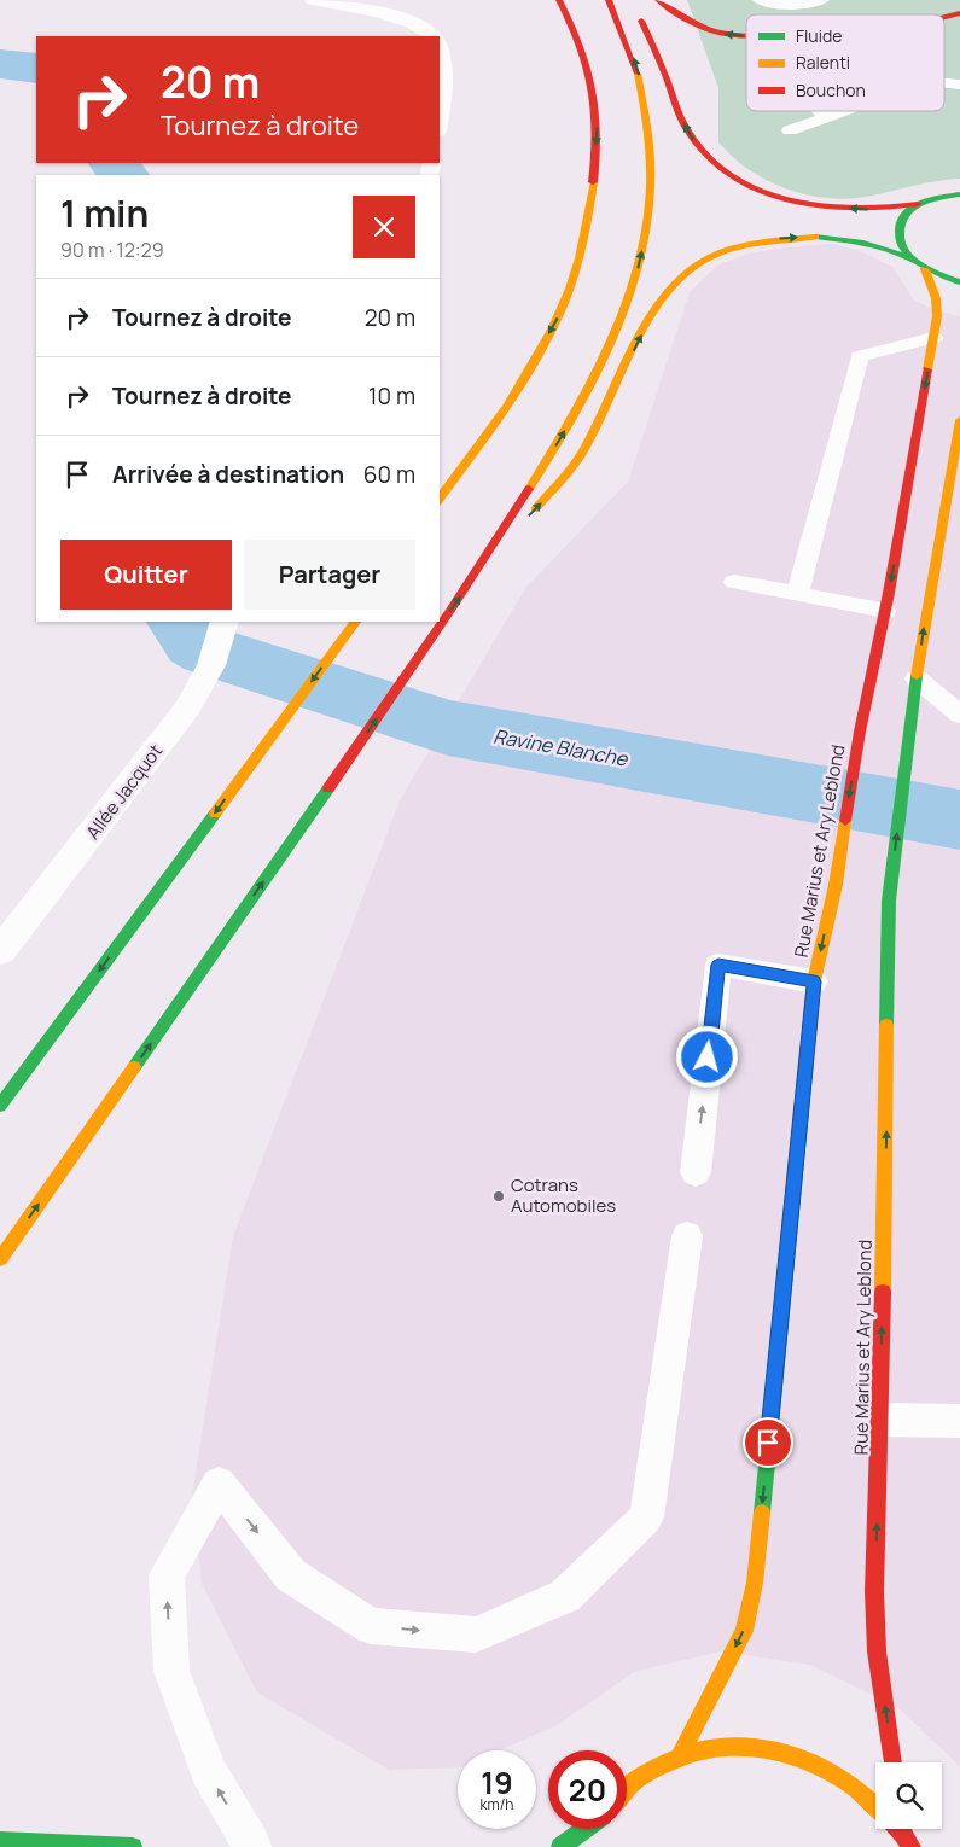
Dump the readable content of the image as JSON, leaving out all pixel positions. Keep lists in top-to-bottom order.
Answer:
{
  "streets": {
    "main road": ["Rue Marius et Ary Leblond"],
    "street": ["Allée Jacquot"]
  },
  "water": ["Ravine Blanche"],
  "places": ["Cotrans Automobiles"],
  "legend": ["Fluide", "Ralenti", "Bouchon"],
  "page": {
    "turn": ["20 m", "Tournez à droite"],
    "heading": ["1 min", "90 m · 12:29"],
    "list": [
      {
        "name": "Tournez à droite",
        "value": "20 m"
      },
      {
        "name": "Tournez à droite",
        "value": "10 m"
      },
      {
        "name": "Arrivée à destination",
        "value": "60 m"
      }
    ],
    "buttons": ["Quitter", "Partager"],
    "speed": "19 km/h",
    "limit": "20"
  }
}
